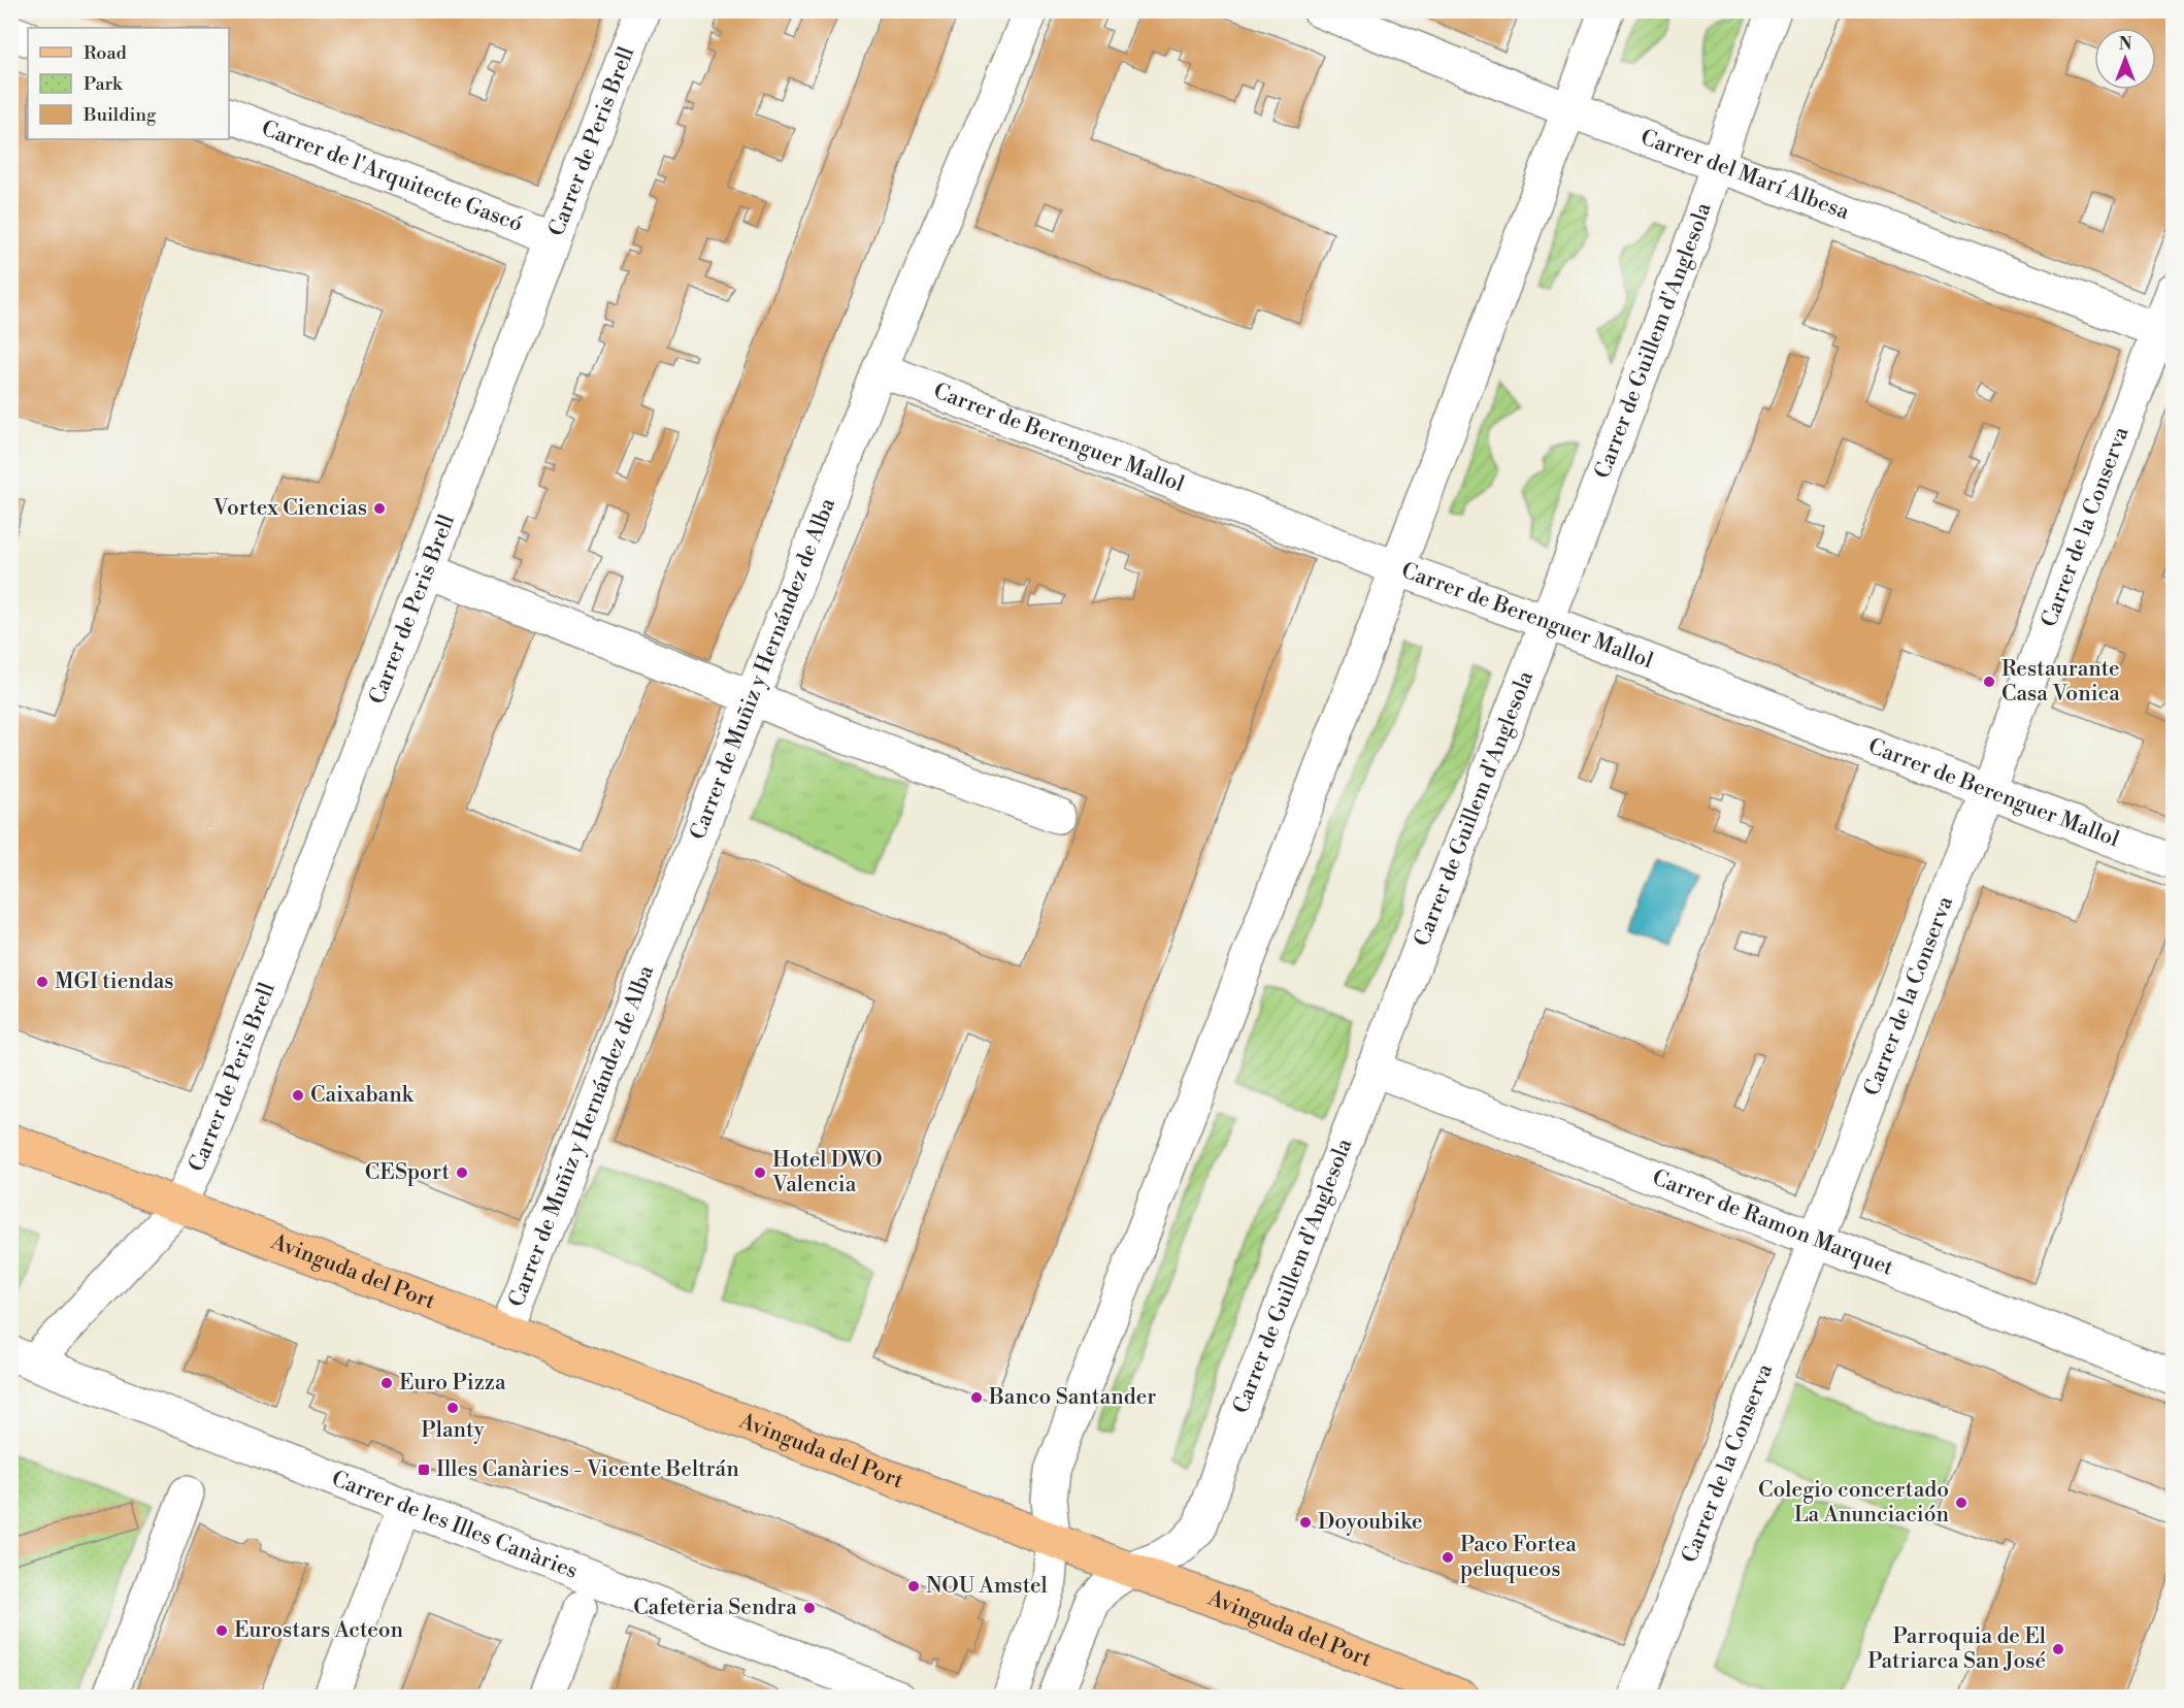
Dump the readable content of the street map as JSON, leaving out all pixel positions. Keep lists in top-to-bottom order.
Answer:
{
  "streets": {
    "main road": ["Avinguda del Port"],
    "street": [
      "Carrer de Peris Brell",
      "Carrer del Marí Albesa",
      "Carrer de l'Arquitecte Gascó",
      "Carrer de Guillem d'Anglesola",
      "Carrer de Berenguer Mallol",
      "Carrer de la Conserva",
      "Carrer de Muñiz y Hernández de Alba",
      "Carrer de Ramon Marquet",
      "Carrer de les Illes Canàries"
    ]
  },
  "crossings": [
    ["Carrer de Peris Brell", "Carrer de l'Arquitecte Gascó"],
    ["Carrer de Peris Brell", "Avinguda del Port"],
    ["Carrer del Marí Albesa", "Carrer de Guillem d'Anglesola"],
    ["Carrer del Marí Albesa", "Carrer de la Conserva"],
    ["Carrer de Guillem d'Anglesola", "Carrer de Berenguer Mallol"],
    ["Carrer de Guillem d'Anglesola", "Carrer de Ramon Marquet"],
    ["Carrer de Guillem d'Anglesola", "Avinguda del Port"],
    ["Carrer de Berenguer Mallol", "Carrer de la Conserva"],
    ["Carrer de Berenguer Mallol", "Carrer de Muñiz y Hernández de Alba"],
    ["Carrer de la Conserva", "Carrer de Ramon Marquet"],
    ["Carrer de Muñiz y Hernández de Alba", "Avinguda del Port"]
  ],
  "places": {
    "other": [
      "Vortex Ciencias",
      "Restaurante Casa Vonica",
      "MGI tiendas",
      "Caixabank",
      "CESport",
      "Hotel DWO Valencia",
      "Euro Pizza",
      "Banco Santander",
      "Planty",
      "Colegio concertado La Anunciación",
      "Doyoubike",
      "Paco Fortea peluqueos",
      "NOU Amstel",
      "Cafeteria Sendra",
      "Eurostars Acteon",
      "Parroquia de El Patriarca San José"
    ],
    "transit": ["Illes Canàries - Vicente Beltrán"]
  },
  "legend": ["Road", "Park", "Building"],
  "north": "top"
}
